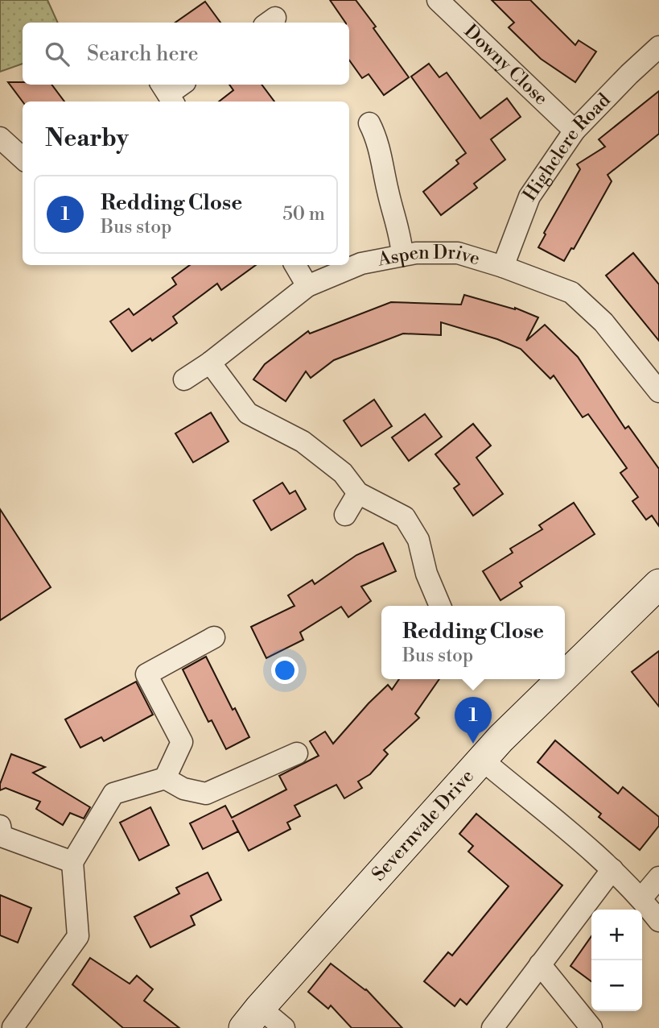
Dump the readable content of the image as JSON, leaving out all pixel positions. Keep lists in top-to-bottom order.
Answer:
{
  "streets": {
    "street": [
      "Downy Close",
      "Highclere Road",
      "Aspen Drive",
      "Severnvale Drive"
    ]
  },
  "crossings": [
    ["Downy Close", "Highclere Road"],
    ["Highclere Road", "Aspen Drive"]
  ],
  "page": {
    "search": "Search here",
    "heading": "Nearby",
    "list": [
      {
        "mark": "1",
        "name": "Redding Close",
        "note": "Bus stop",
        "value": "50 m"
      }
    ],
    "popup": ["Redding Close", "Bus stop"],
    "pins": "1",
    "map_buttons": ["+", "−"]
  }
}
